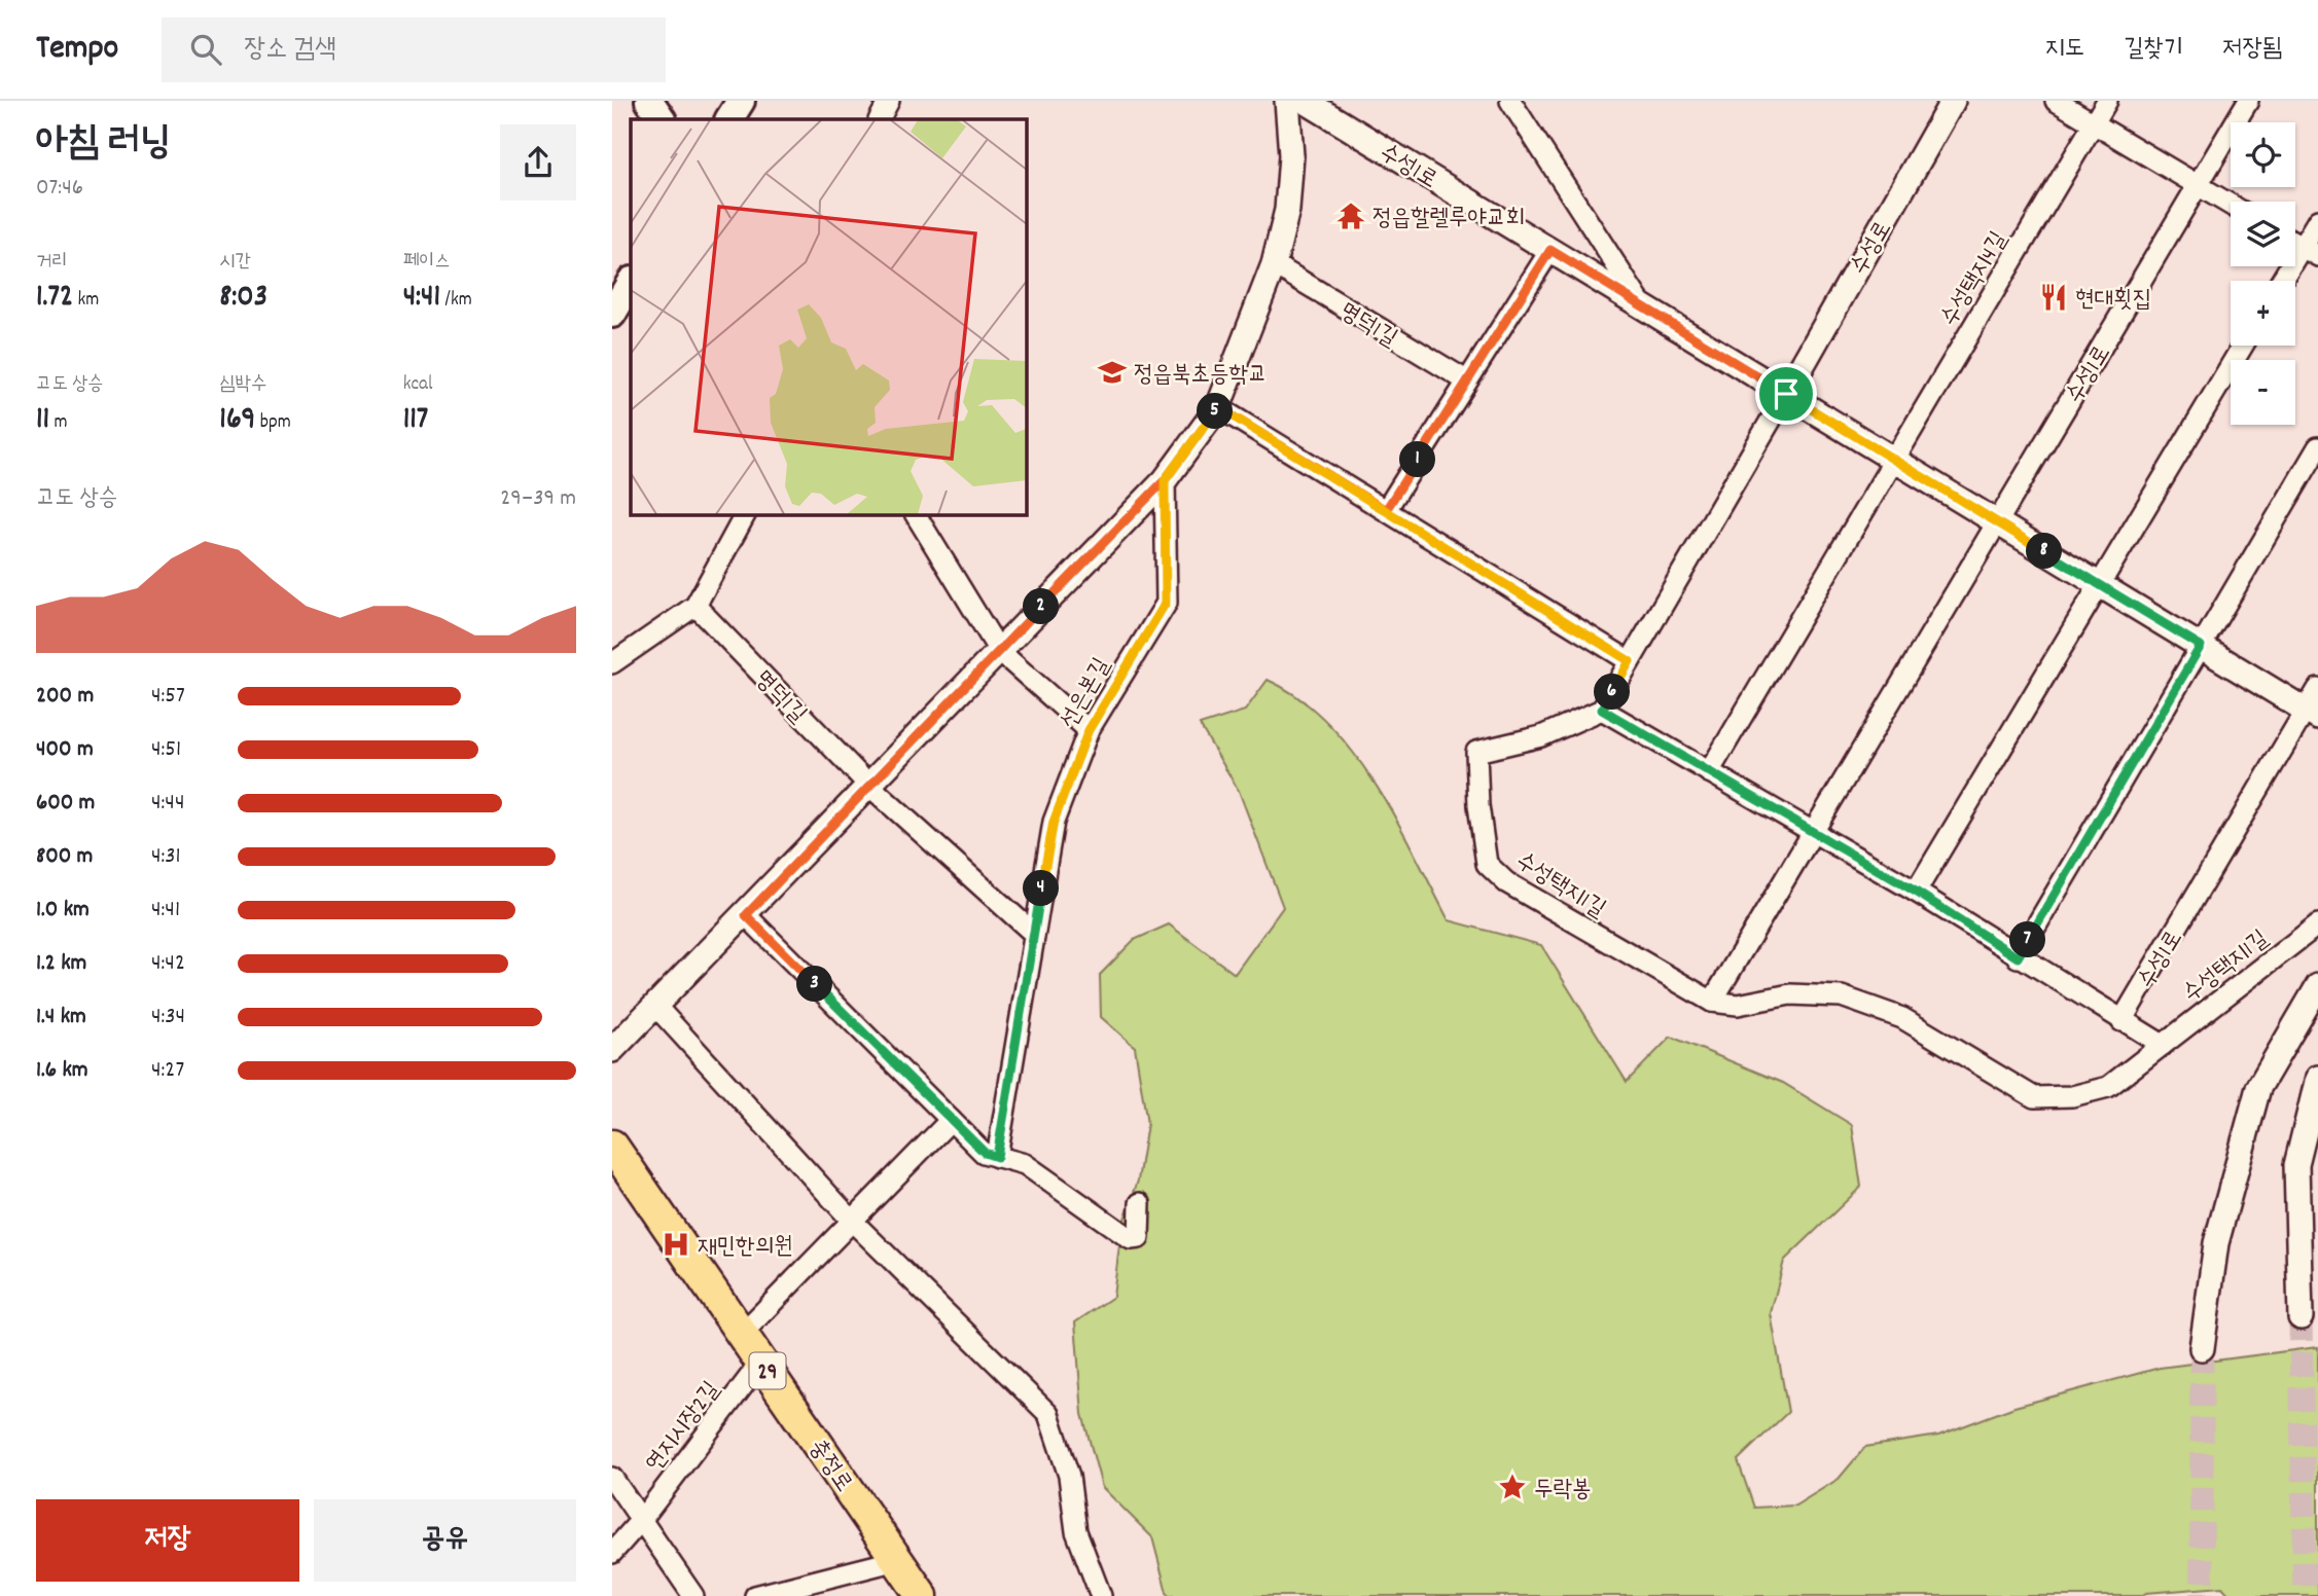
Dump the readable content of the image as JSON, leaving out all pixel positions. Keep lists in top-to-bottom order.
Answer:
{
  "streets": {
    "main road": ["29", "충정로"],
    "street": [
      "수성1로",
      "수성로",
      "수성택지4길",
      "명덕1길",
      "선은본길",
      "수성택지1길",
      "연지시장2길"
    ]
  },
  "crossings": [
    ["수성1로", "수성로"],
    ["수성1로", "수성택지4길"],
    ["연지시장2길", "충정로"]
  ],
  "places": {
    "temple": ["정읍할렐루야교회"],
    "restaurant": ["현대횟집"],
    "school or university": ["정읍북초등학교"],
    "hospital": ["재민한의원"],
    "place": ["두락봉"]
  },
  "page": {
    "header": "Tempo",
    "search": "장소 검색",
    "nav": ["지도", "길찾기", "저장됨"],
    "heading": ["아침 러닝", "07:46"],
    "map_buttons": ["+", "−"],
    "stats": [
      ["거리", "1.72 km"],
      ["시간", "8:03"],
      ["페이스", "4:41 /km"],
      ["고도 상승", "11 m"],
      ["심박수", "169 bpm"],
      ["kcal", "117"]
    ],
    "pins": [
      "5",
      "1",
      "8",
      "2",
      "6",
      "4",
      "7",
      "3"
    ],
    "chart": ["고도 상승", "29–39 m"],
    "list": [
      {
        "name": "200 m",
        "note": "4:57"
      },
      {
        "name": "400 m",
        "note": "4:51"
      },
      {
        "name": "600 m",
        "note": "4:44"
      },
      {
        "name": "800 m",
        "note": "4:31"
      },
      {
        "name": "1.0 km",
        "note": "4:41"
      },
      {
        "name": "1.2 km",
        "note": "4:42"
      },
      {
        "name": "1.4 km",
        "note": "4:34"
      },
      {
        "name": "1.6 km",
        "note": "4:27"
      }
    ],
    "buttons": ["저장", "공유"]
  }
}
